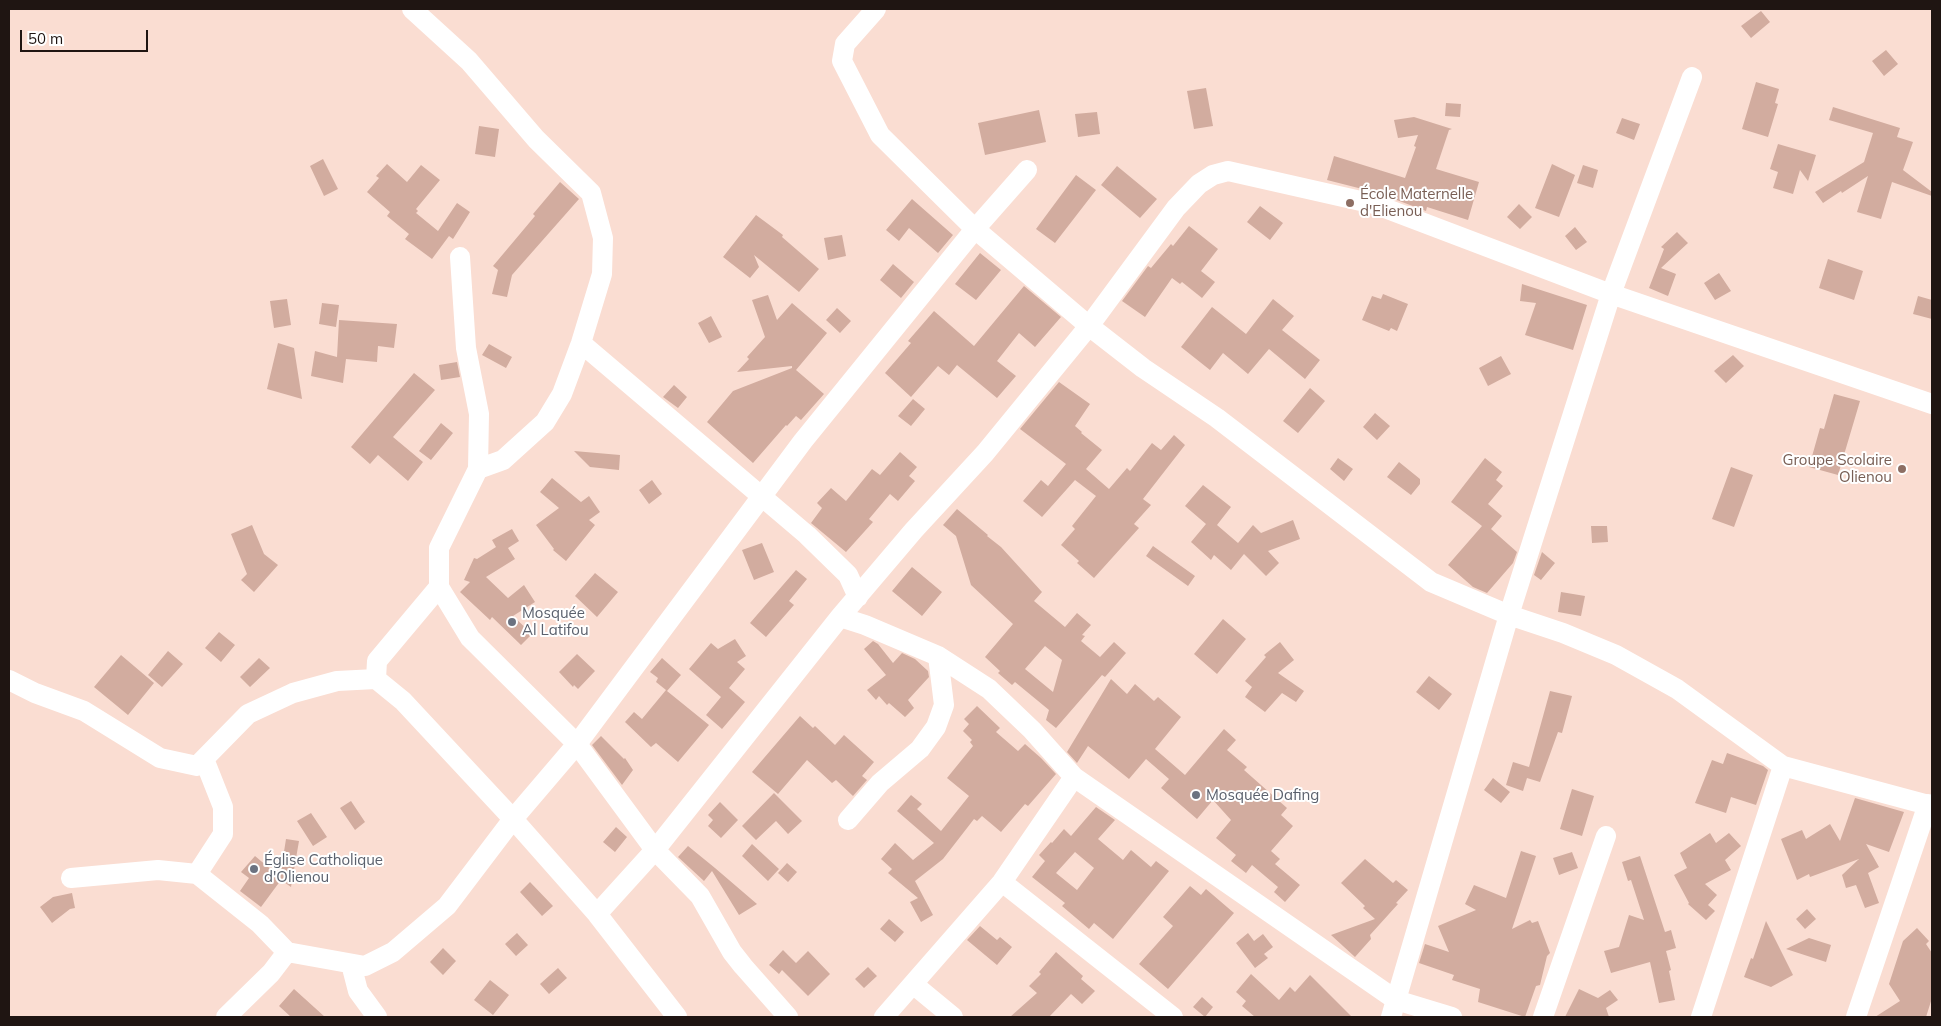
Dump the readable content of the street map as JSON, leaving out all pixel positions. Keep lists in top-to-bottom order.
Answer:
{
  "places": [
    "École Maternelle d'Elienou",
    "Groupe Scolaire Olienou",
    "Mosquée Al Latifou",
    "Mosquée Dafing",
    "Église Catholique d'Olienou"
  ],
  "scale_bar": "50 m"
}
